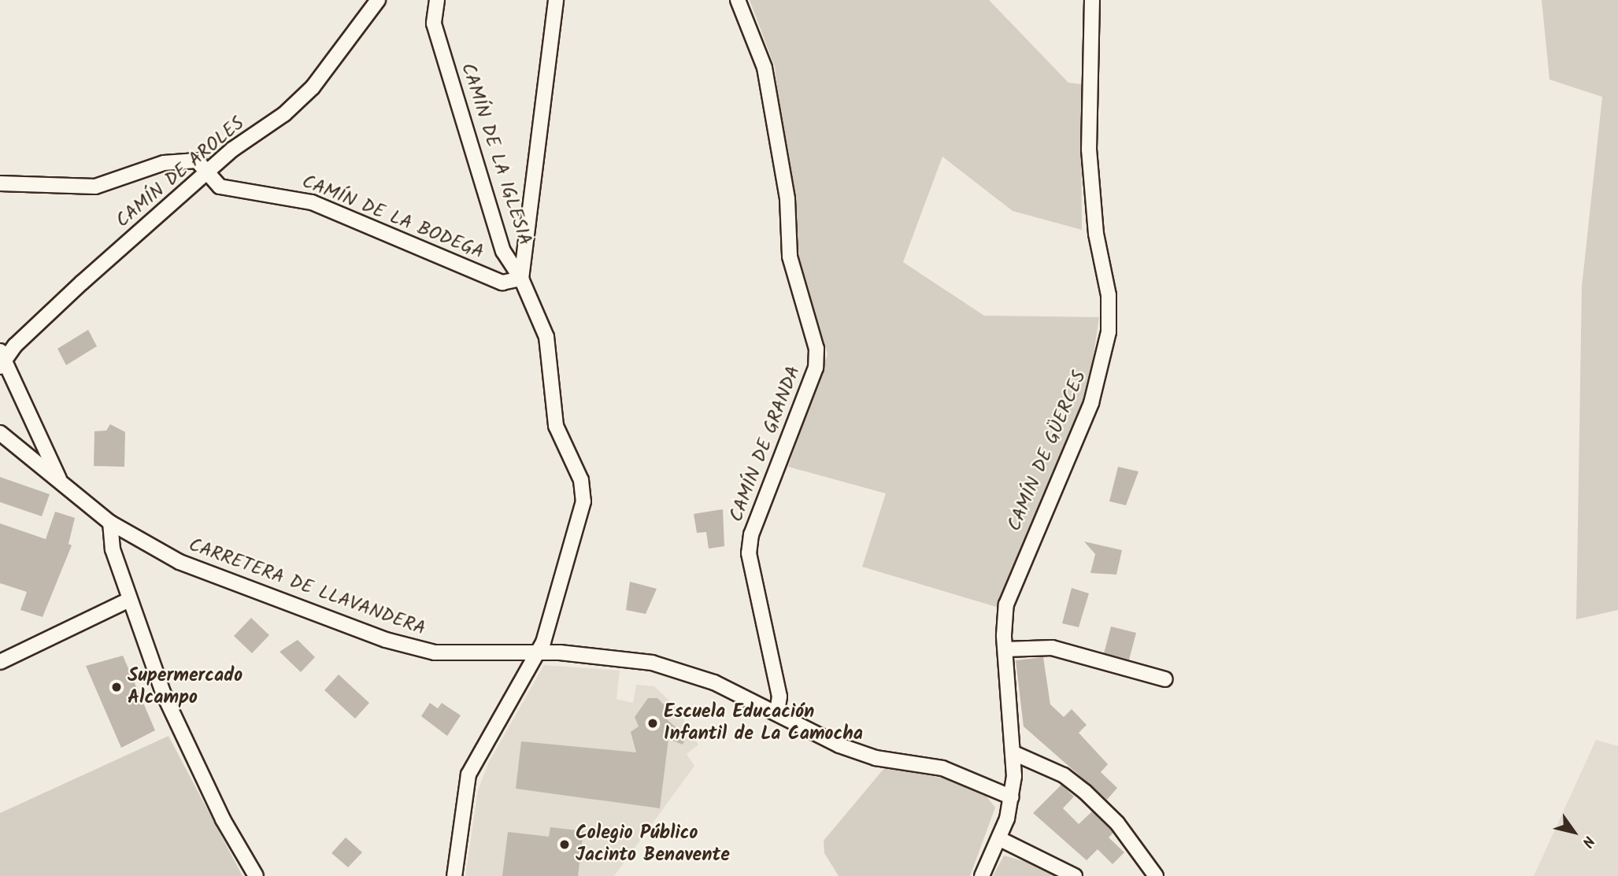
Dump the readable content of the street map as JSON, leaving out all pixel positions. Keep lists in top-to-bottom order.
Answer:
{
  "streets": {
    "street": [
      "CAMÍN DE LA IGLESIA",
      "CAMÍN DE AROLES",
      "CAMÍN DE LA BODEGA",
      "CAMÍN DE GRANDA",
      "CAMÍN DE GÜERCES",
      "CARRETERA DE LLAVANDERA"
    ]
  },
  "crossings": [
    ["CAMÍN DE LA IGLESIA", "CAMÍN DE LA BODEGA"],
    ["CAMÍN DE LA IGLESIA", "CARRETERA DE LLAVANDERA"],
    ["CAMÍN DE AROLES", "CAMÍN DE LA BODEGA"],
    ["CAMÍN DE GRANDA", "CARRETERA DE LLAVANDERA"],
    ["CAMÍN DE GÜERCES", "CARRETERA DE LLAVANDERA"]
  ],
  "places": ["Supermercado Alcampo", "Escuela Educación Infantil de La Camocha", "Colegio Público Jacinto Benavente"],
  "north": "bottom right"
}
